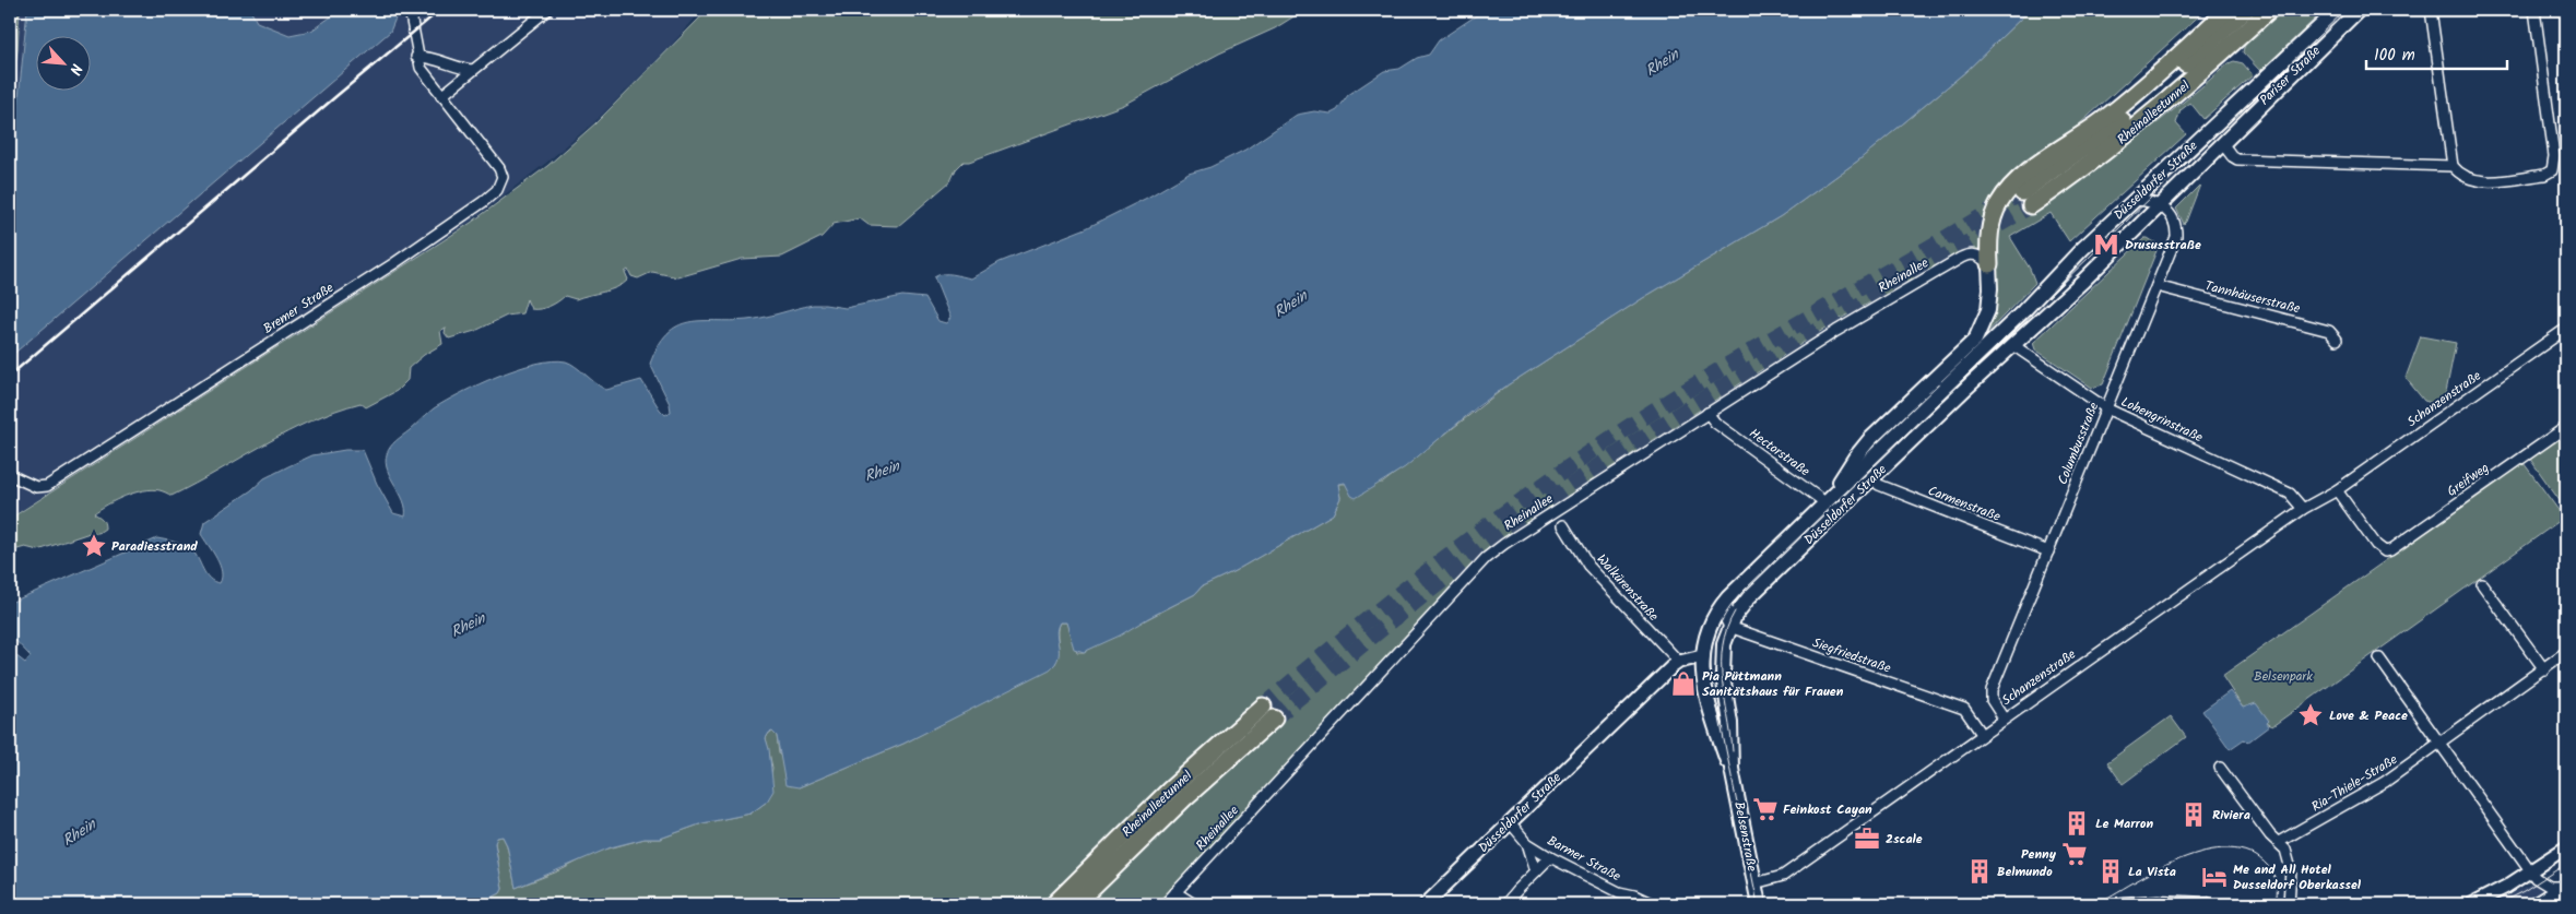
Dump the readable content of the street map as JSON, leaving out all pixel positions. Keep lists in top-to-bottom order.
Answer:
{
  "streets": {
    "highway": ["Rheinalleetunnel"],
    "main road": ["Pariser Straße", "Düsseldorfer Straße", "Belsenstraße"],
    "street": [
      "Rheinallee",
      "Tannhäuserstraße",
      "Bremer Straße",
      "Schanzenstraße",
      "Lohengrinstraße",
      "Columbusstraße",
      "Hectorstraße",
      "Greifweg",
      "Carmenstraße",
      "Walkürenstraße",
      "Siegfriedstraße",
      "Ria-Thiele-Straße",
      "Barmer Straße"
    ]
  },
  "crossings": [
    ["Pariser Straße", "Düsseldorfer Straße"],
    ["Düsseldorfer Straße", "Rheinallee"],
    ["Düsseldorfer Straße", "Lohengrinstraße"],
    ["Düsseldorfer Straße", "Columbusstraße"],
    ["Düsseldorfer Straße", "Hectorstraße"],
    ["Düsseldorfer Straße", "Carmenstraße"],
    ["Düsseldorfer Straße", "Walkürenstraße"],
    ["Düsseldorfer Straße", "Siegfriedstraße"],
    ["Düsseldorfer Straße", "Belsenstraße"],
    ["Düsseldorfer Straße", "Barmer Straße"],
    ["Rheinallee", "Hectorstraße"],
    ["Tannhäuserstraße", "Columbusstraße"],
    ["Schanzenstraße", "Lohengrinstraße"],
    ["Schanzenstraße", "Columbusstraße"],
    ["Schanzenstraße", "Greifweg"],
    ["Schanzenstraße", "Siegfriedstraße"],
    ["Schanzenstraße", "Belsenstraße"],
    ["Lohengrinstraße", "Columbusstraße"],
    ["Columbusstraße", "Carmenstraße"],
    ["Siegfriedstraße", "Belsenstraße"]
  ],
  "water": ["Rhein"],
  "parks": ["Belsenpark"],
  "places": {
    "metro station": ["Drususstraße"],
    "place": ["Paradiesstrand", "Love & Peace"],
    "shop": ["Pia Püttmann Sanitätshaus für Frauen"],
    "supermarket": ["Feinkost Cayan", "Penny"],
    "building": [
      "Riviera",
      "Le Marron",
      "Belmundo",
      "La Vista"
    ],
    "office": ["2scale"],
    "hotel": ["Me and All Hotel Dusseldorf Oberkassel"]
  },
  "scale_bar": "100 m",
  "north": "bottom right"
}
